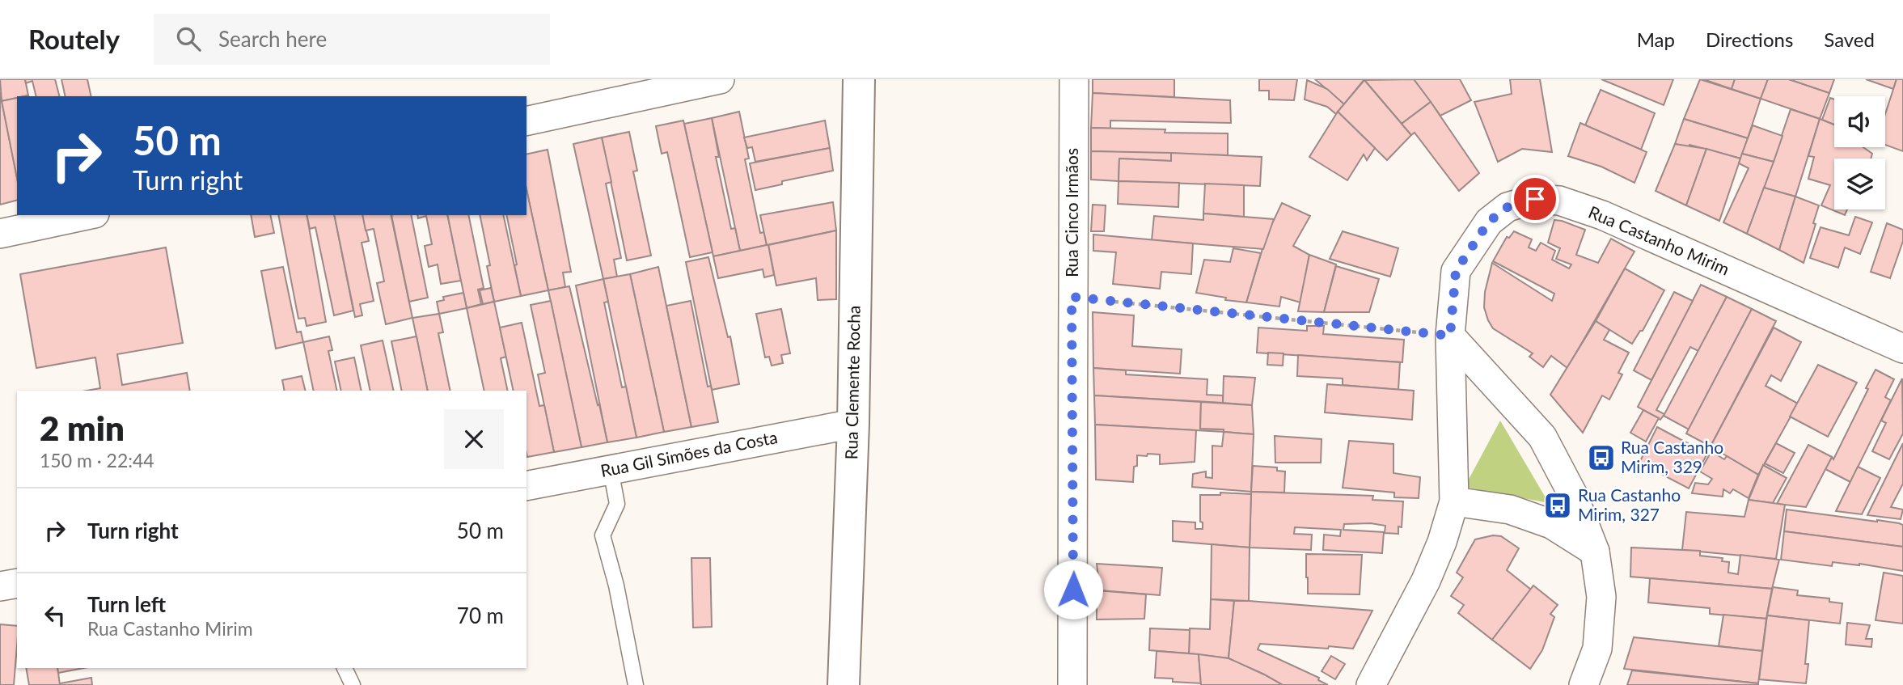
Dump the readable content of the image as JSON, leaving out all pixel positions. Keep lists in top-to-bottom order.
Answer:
{
  "streets": {
    "street": [
      "Rua Cinco Irmãos",
      "Rua Castanho Mirim",
      "Rua Clemente Rocha",
      "Rua Gil Simões da Costa"
    ]
  },
  "crossings": [
    ["Rua Clemente Rocha", "Rua Gil Simões da Costa"]
  ],
  "places": {
    "bus stop": ["Rua Castanho Mirim, 329", "Rua Castanho Mirim, 327"]
  },
  "page": {
    "header": "Routely",
    "search": "Search here",
    "nav": ["Map", "Directions", "Saved"],
    "turn": ["50 m", "Turn right"],
    "heading": ["2 min", "150 m · 22:44"],
    "list": [
      {
        "name": "Turn right",
        "value": "50 m"
      },
      {
        "name": "Turn left",
        "note": "Rua Castanho Mirim",
        "value": "70 m"
      }
    ]
  }
}
